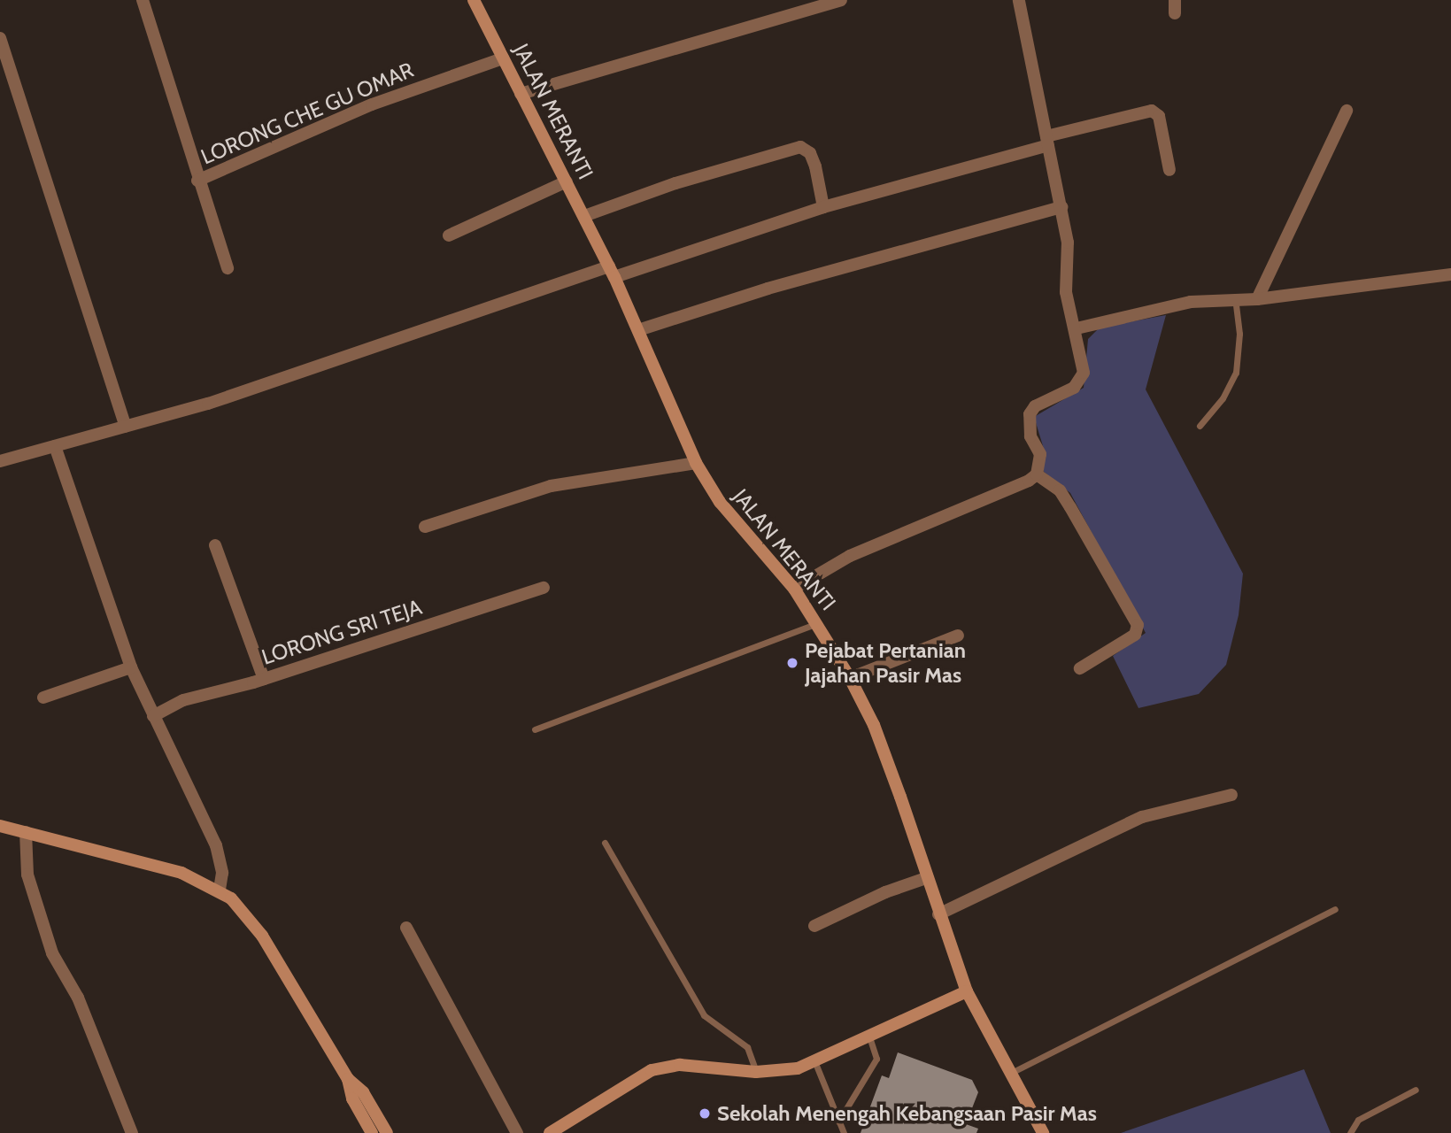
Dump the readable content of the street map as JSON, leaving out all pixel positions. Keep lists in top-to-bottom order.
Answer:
{
  "streets": {
    "street": ["JALAN MERANTI", "LORONG CHE GU OMAR", "LORONG SRI TEJA"]
  },
  "crossings": [
    ["JALAN MERANTI", "LORONG CHE GU OMAR"]
  ],
  "places": ["Pejabat Pertanian Jajahan Pasir Mas", "Sekolah Menengah Kebangsaan Pasir Mas"]
}
